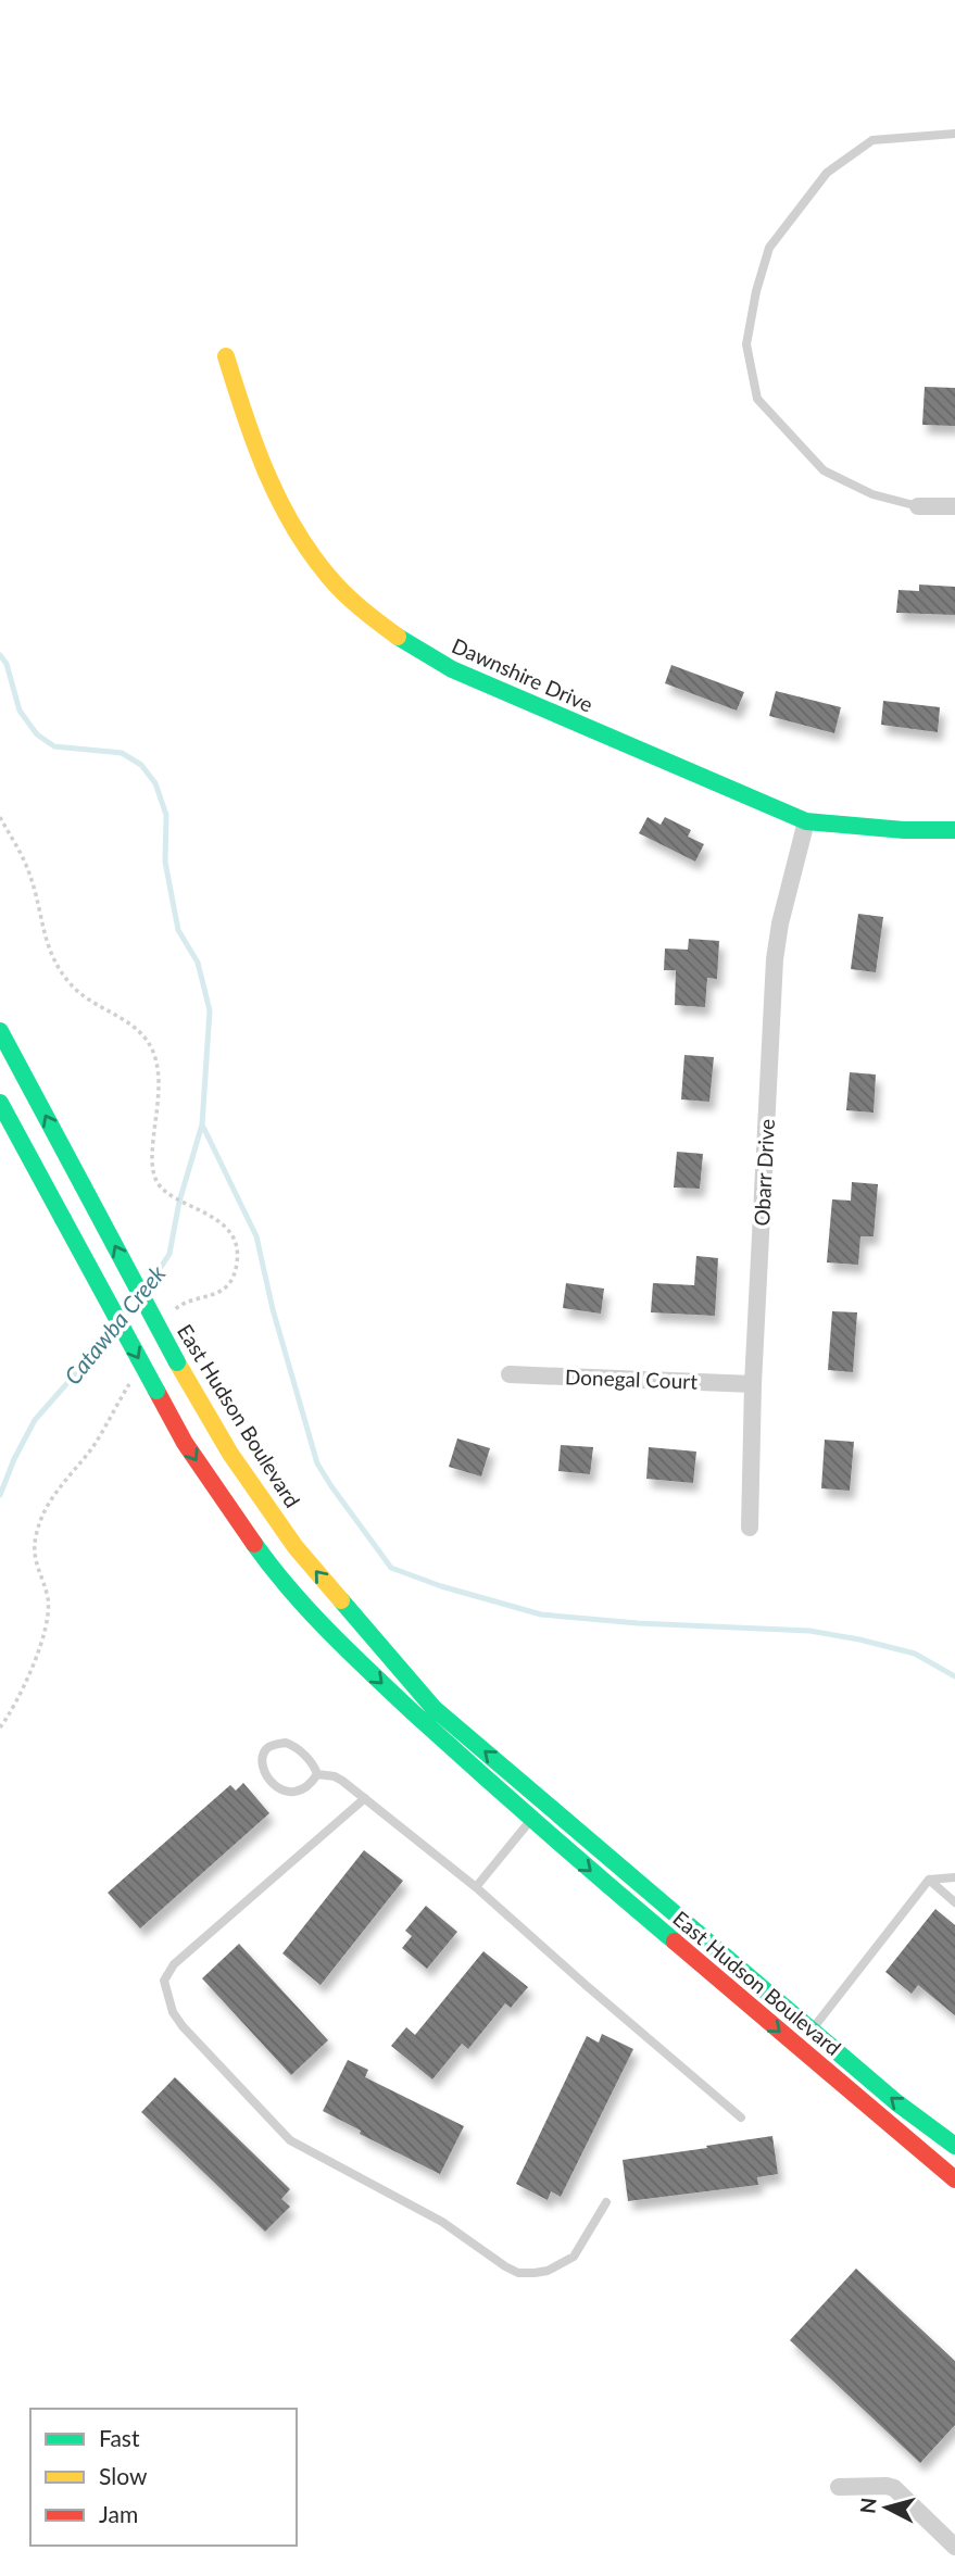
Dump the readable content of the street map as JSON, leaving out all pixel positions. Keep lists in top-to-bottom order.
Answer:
{
  "streets": {
    "main road": ["Dawnshire Drive", "East Hudson Boulevard"],
    "street": ["Obarr Drive", "Donegal Court"]
  },
  "crossings": [
    ["Dawnshire Drive", "Obarr Drive"],
    ["Obarr Drive", "Donegal Court"]
  ],
  "water": ["Catawba Creek"],
  "legend": ["Fast", "Slow", "Jam"],
  "north": "left"
}
